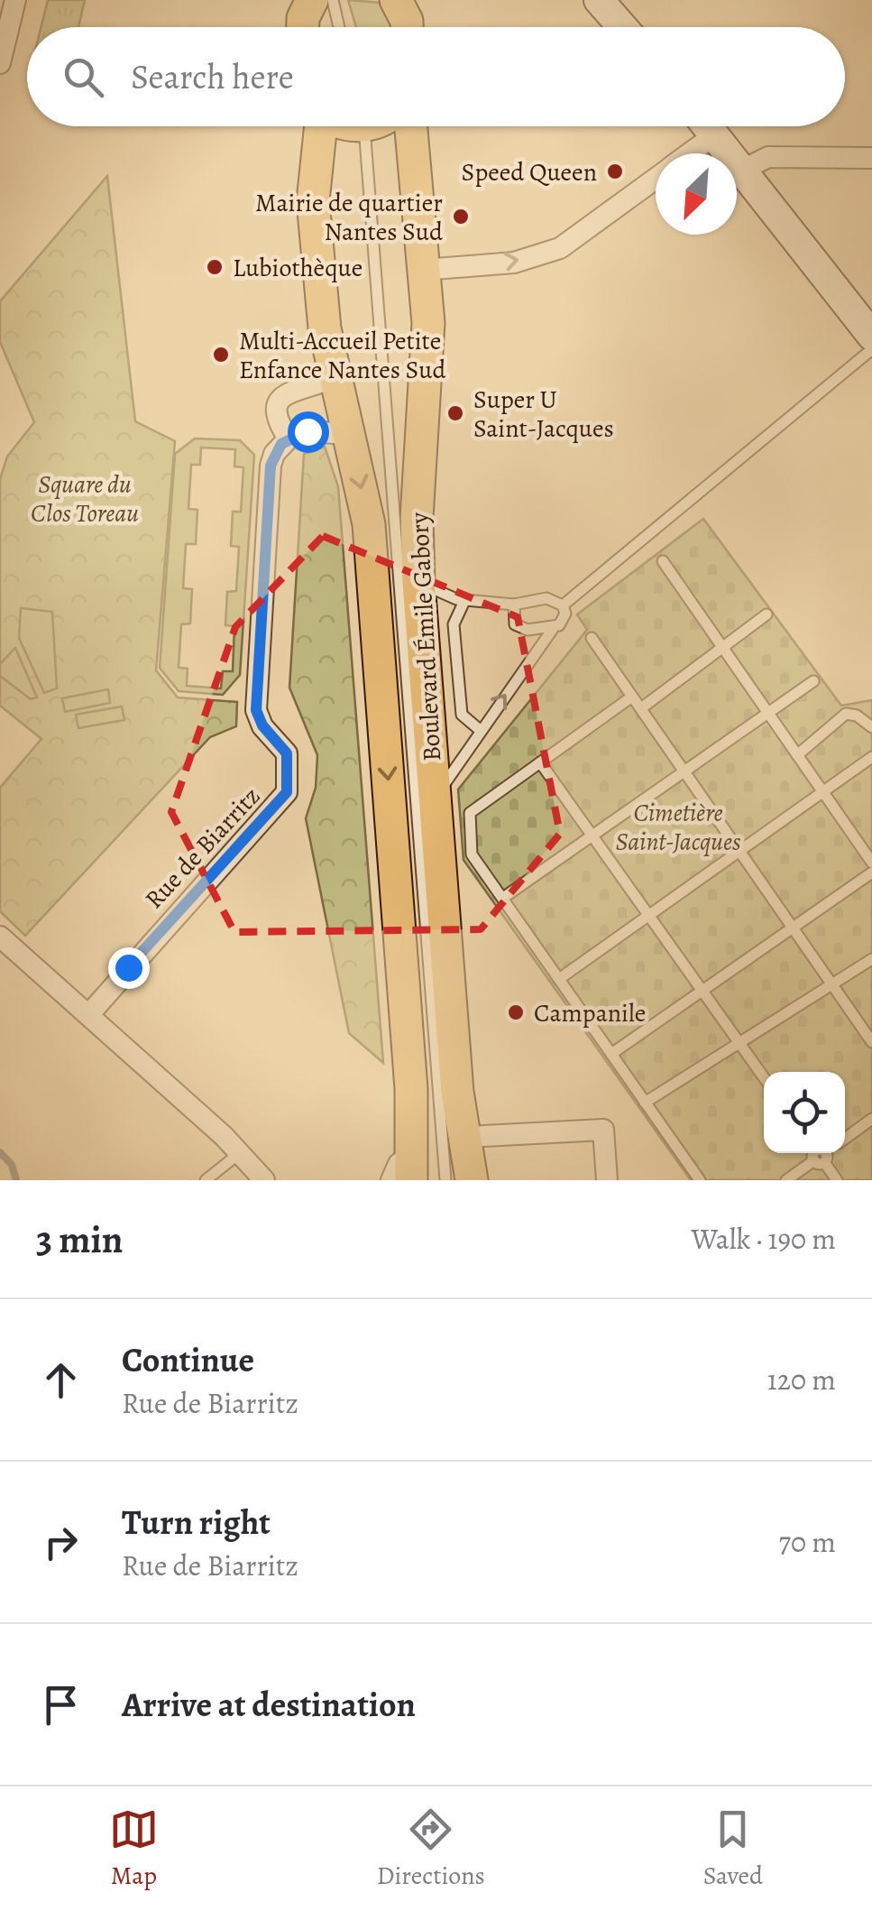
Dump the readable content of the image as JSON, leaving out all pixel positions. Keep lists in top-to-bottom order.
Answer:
{
  "streets": {
    "main road": ["Boulevard Émile Gabory"],
    "street": ["Rue de Biarritz"]
  },
  "parks": ["Square du Clos Toreau", "Cimetière Saint-Jacques"],
  "places": [
    "Speed Queen",
    "Mairie de quartier Nantes Sud",
    "Lubiothèque",
    "Multi-Accueil Petite Enfance Nantes Sud",
    "Super U Saint-Jacques",
    "Campanile"
  ],
  "north": "bottom left",
  "page": {
    "search": "Search here",
    "heading": ["3 min", "Walk · 190 m"],
    "list": [
      ["Continue", "Rue de Biarritz", "120 m"],
      ["Turn right", "Rue de Biarritz", "70 m"],
      "Arrive at destination"
    ],
    "nav": ["Map", "Directions", "Saved"]
  }
}
